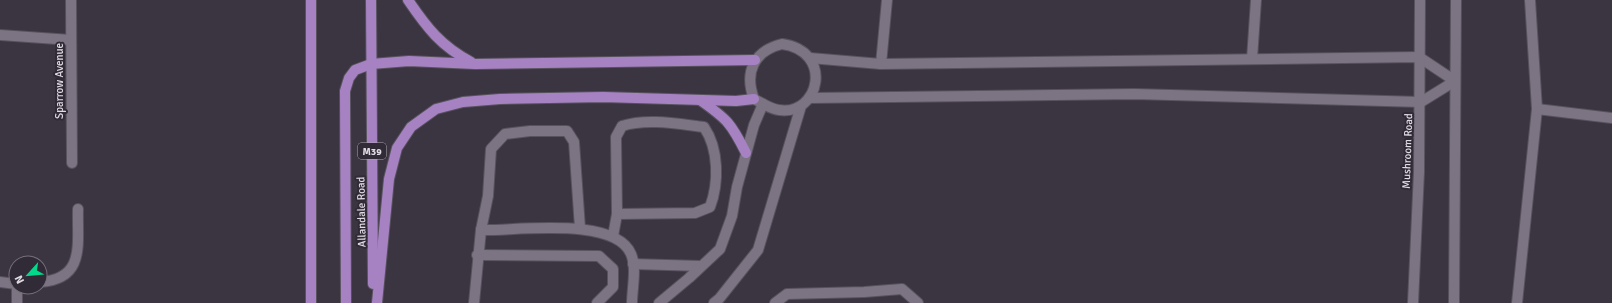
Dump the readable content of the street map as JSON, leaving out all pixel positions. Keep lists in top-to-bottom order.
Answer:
{
  "streets": {
    "main road": ["M39", "Allandale Road"],
    "street": ["Sparrow Avenue", "Mushroom Road"]
  },
  "north": "bottom left"
}
